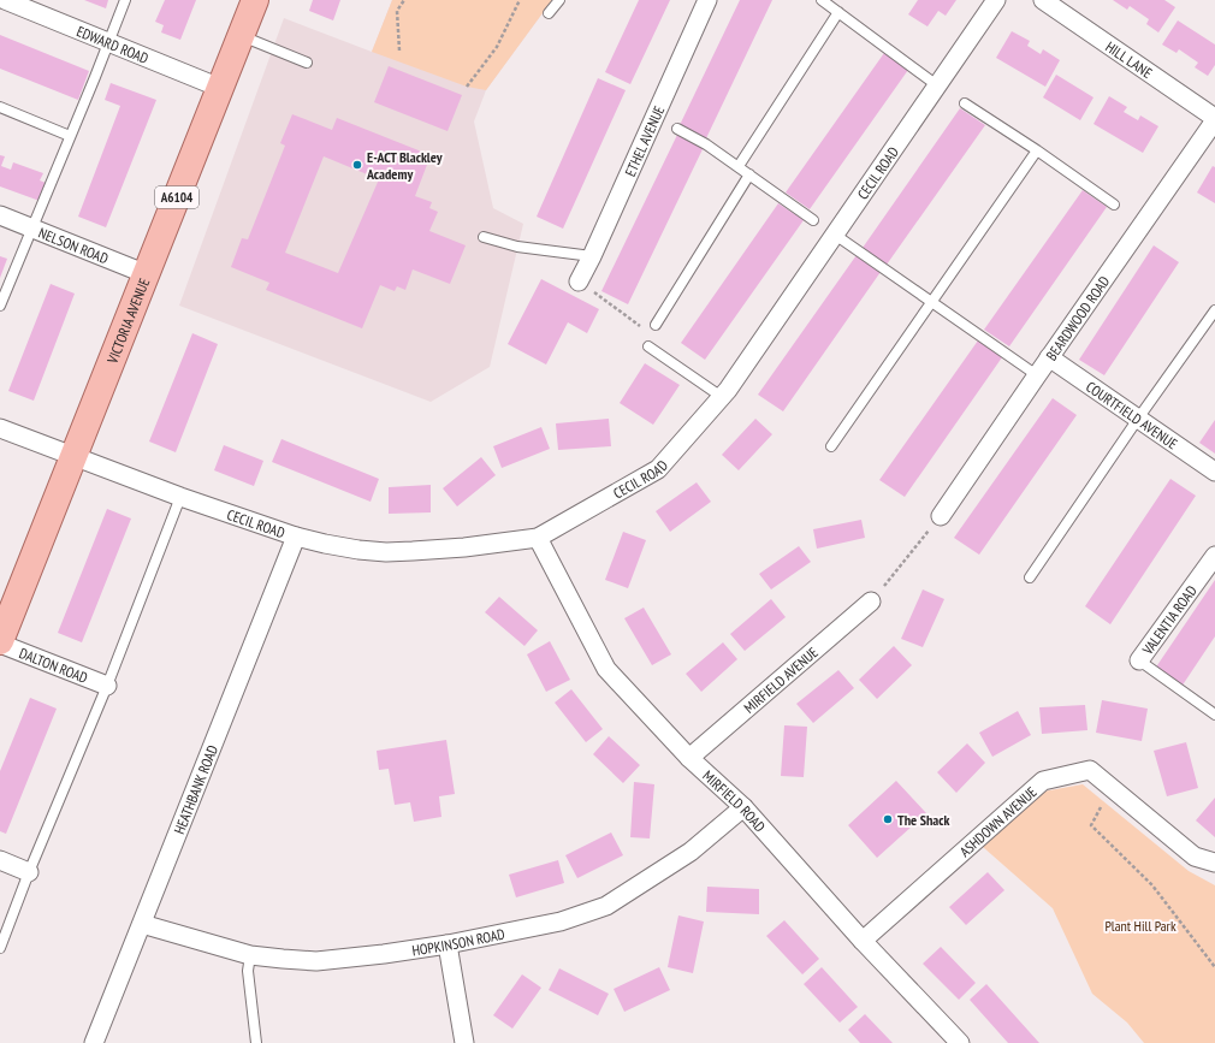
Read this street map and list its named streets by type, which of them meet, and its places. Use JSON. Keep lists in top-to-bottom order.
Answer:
{
  "streets": {
    "main road": ["A6104", "VICTORIA AVENUE"],
    "street": [
      "EDWARD ROAD",
      "HILL LANE",
      "ETHEL AVENUE",
      "CECIL ROAD",
      "NELSON ROAD",
      "BEARDWOOD ROAD",
      "COURTFIELD AVENUE",
      "VALENTIA ROAD",
      "DALTON ROAD",
      "MIRFIELD AVENUE",
      "HEATHBANK ROAD",
      "MIRFIELD ROAD",
      "ASHDOWN AVENUE",
      "HOPKINSON ROAD"
    ]
  },
  "crossings": [
    ["EDWARD ROAD", "VICTORIA AVENUE"],
    ["HILL LANE", "BEARDWOOD ROAD"],
    ["CECIL ROAD", "VICTORIA AVENUE"],
    ["CECIL ROAD", "HEATHBANK ROAD"],
    ["CECIL ROAD", "MIRFIELD ROAD"],
    ["NELSON ROAD", "VICTORIA AVENUE"],
    ["BEARDWOOD ROAD", "COURTFIELD AVENUE"],
    ["VICTORIA AVENUE", "DALTON ROAD"],
    ["MIRFIELD AVENUE", "MIRFIELD ROAD"],
    ["HEATHBANK ROAD", "HOPKINSON ROAD"],
    ["MIRFIELD ROAD", "ASHDOWN AVENUE"],
    ["MIRFIELD ROAD", "HOPKINSON ROAD"]
  ],
  "parks": ["Plant Hill Park"],
  "places": ["E-ACT Blackley Academy", "The Shack"]
}
